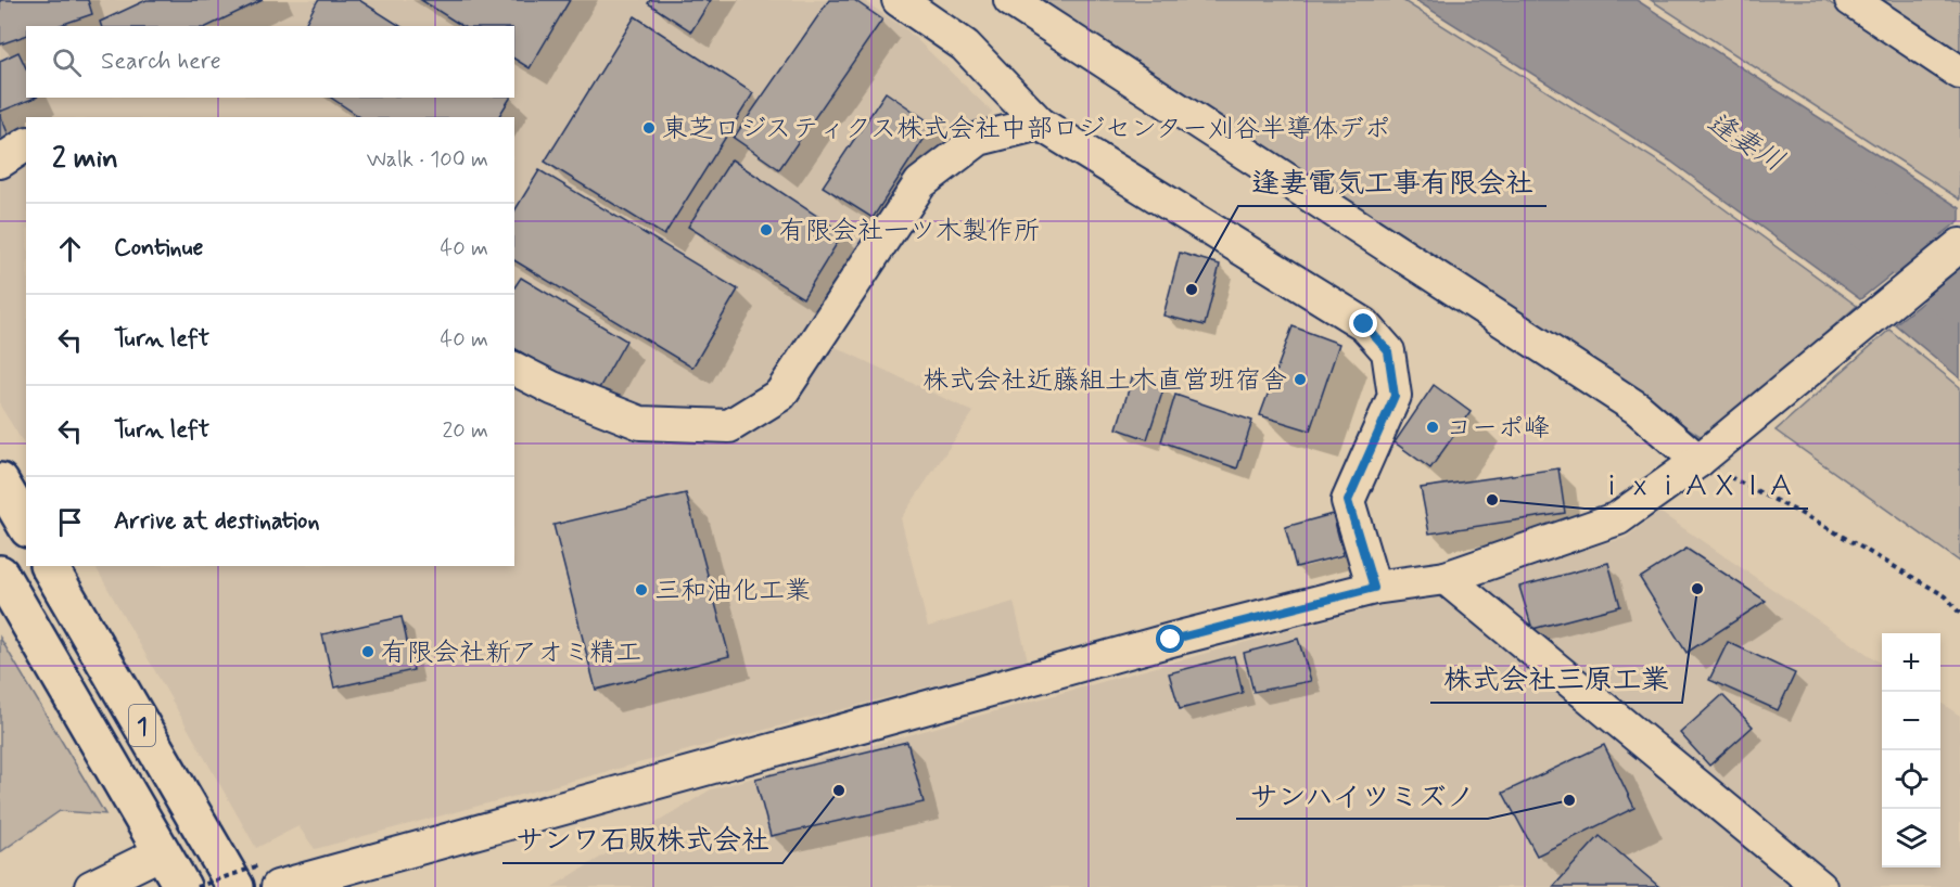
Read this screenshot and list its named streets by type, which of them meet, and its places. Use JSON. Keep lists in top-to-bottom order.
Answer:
{
  "streets": {
    "highway": ["1"]
  },
  "water": ["逢妻川"],
  "places": [
    "東芝ロジスティクス株式会社中部ロジセンター刈谷半導体デポ",
    "有限会社一ツ木製作所",
    "逢妻電気工事有限会社",
    "株式会社近藤組土木直営班宿舎",
    "コーポ峰",
    "ｉｘｉＡＸＩＡ",
    "株式会社三原工業",
    "三和油化工業",
    "有限会社新アオミ精工",
    "サンワ石販株式会社",
    "サンハイツミズノ"
  ],
  "page": {
    "search": "Search here",
    "heading": ["2 min", "Walk · 100 m"],
    "list": [
      ["Continue", "40 m"],
      ["Turn left", "40 m"],
      ["Turn left", "20 m"],
      "Arrive at destination"
    ],
    "map_buttons": ["+", "−"]
  }
}
